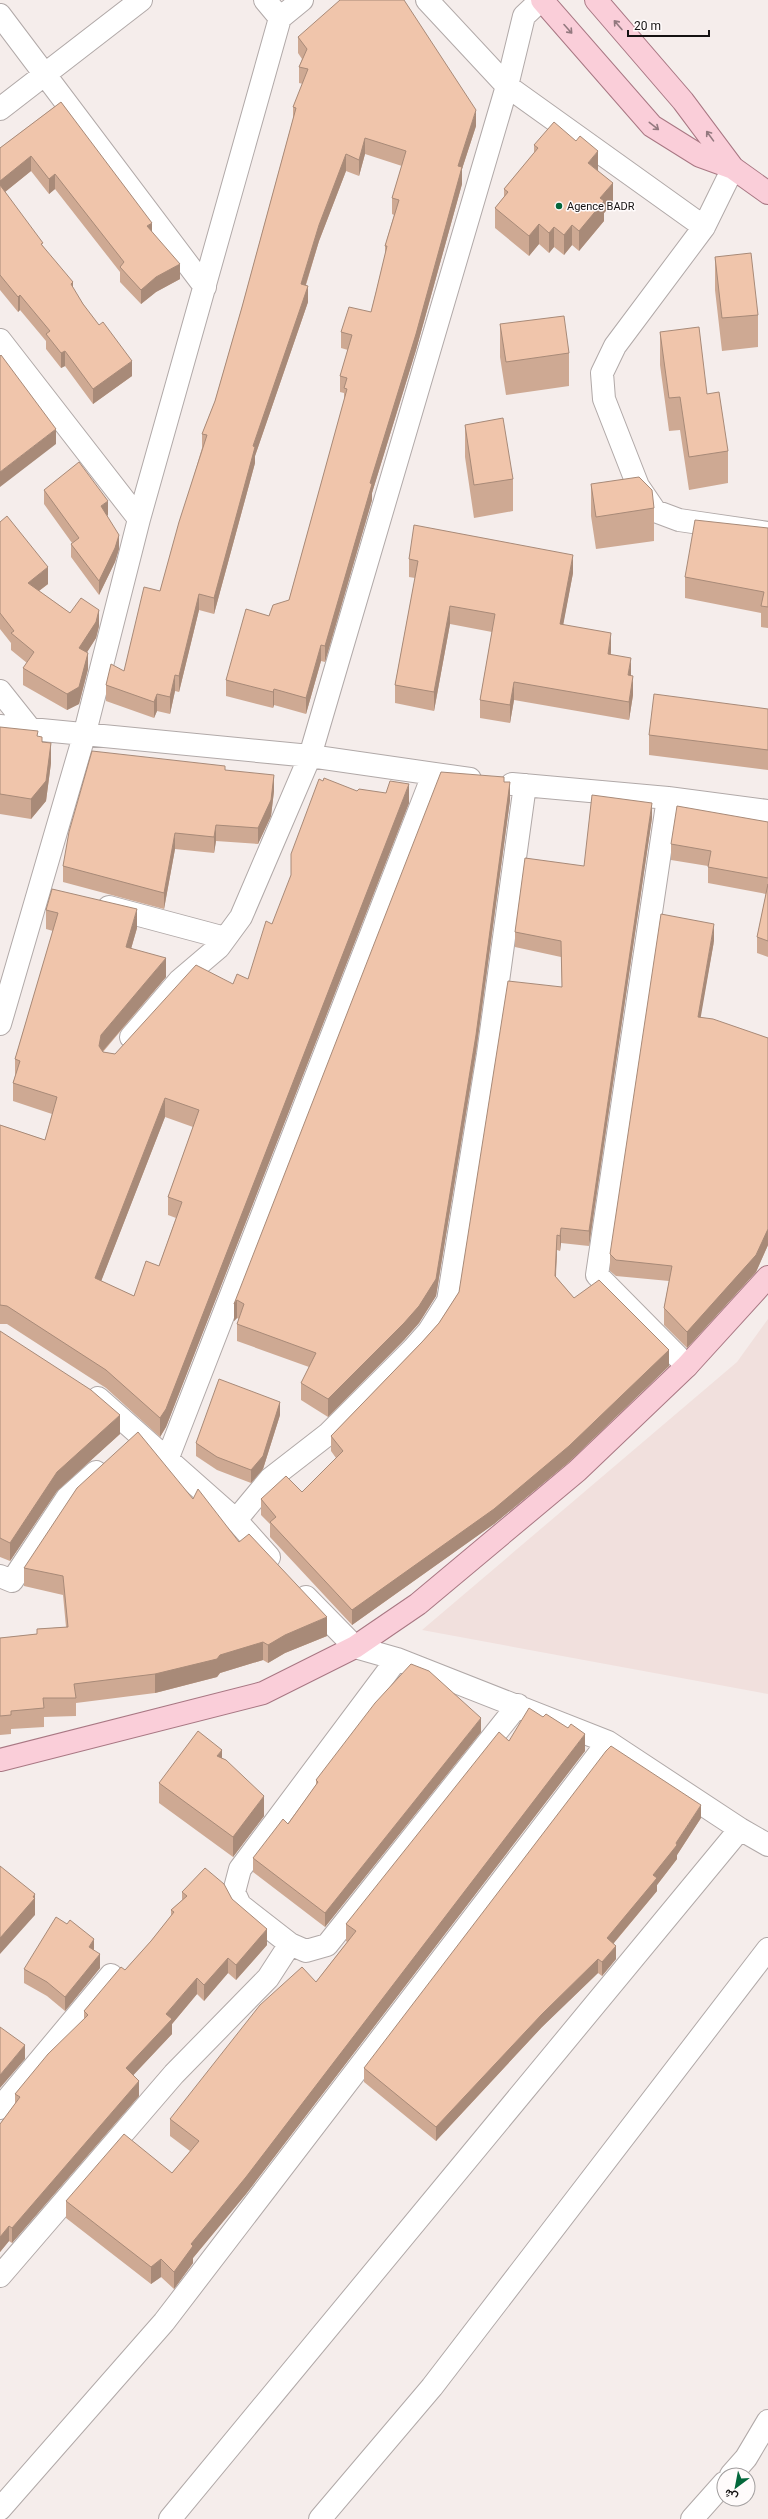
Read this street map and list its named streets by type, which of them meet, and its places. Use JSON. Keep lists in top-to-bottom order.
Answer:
{
  "places": ["Agence BADR"],
  "scale_bar": "20 m",
  "north": "bottom left"
}
